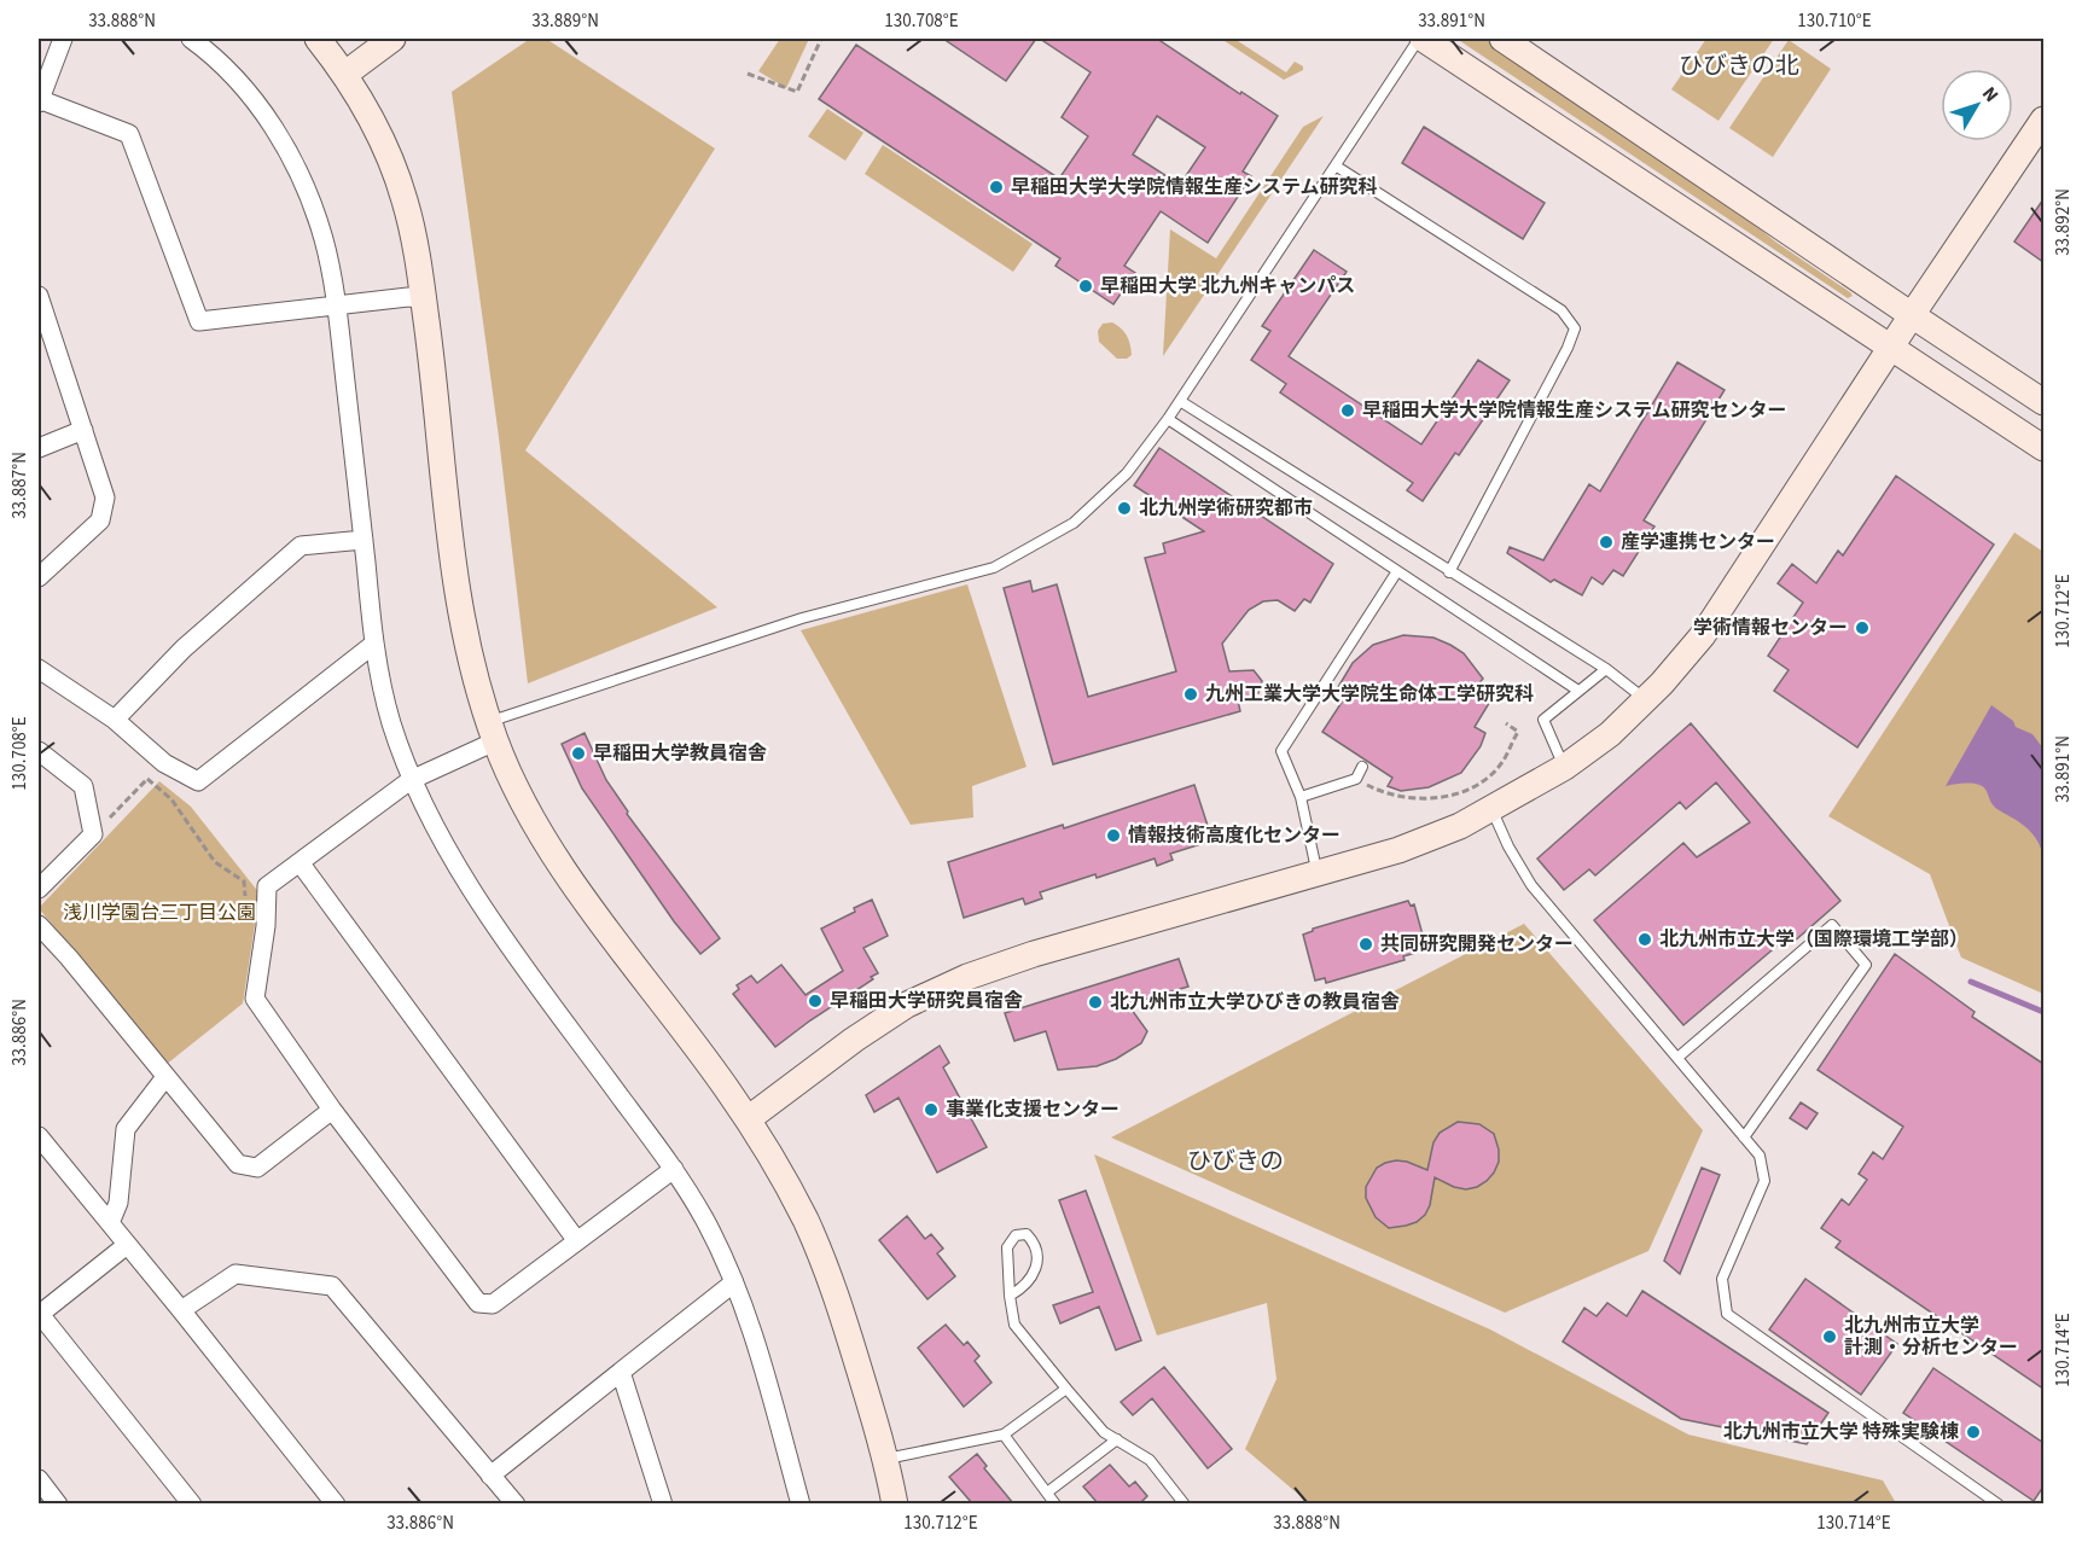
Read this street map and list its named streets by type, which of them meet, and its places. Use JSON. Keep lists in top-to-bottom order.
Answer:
{
  "districts": ["ひびきの北", "ひびきの"],
  "parks": ["浅川学園台三丁目公園"],
  "places": [
    "早稲田大学大学院情報生産システム研究科",
    "早稲田大学 北九州キャンパス",
    "早稲田大学大学院情報生産システム研究センター",
    "北九州学術研究都市",
    "産学連携センター",
    "学術情報センター",
    "九州工業大学大学院生命体工学研究科",
    "早稲田大学教員宿舎",
    "情報技術高度化センター",
    "北九州市立大学（国際環境工学部）",
    "共同研究開発センター",
    "早稲田大学研究員宿舎",
    "北九州市立大学ひびきの教員宿舎",
    "事業化支援センター",
    "北九州市立大学 計測・分析センター",
    "北九州市立大学 特殊実験棟"
  ],
  "north": "top right",
  "coordinates": [
    "33.888°N",
    "33.889°N",
    "130.708°E",
    "33.891°N",
    "130.710°E",
    "33.892°N",
    "33.887°N",
    "130.712°E",
    "33.886°N",
    "130.714°E"
  ]
}
